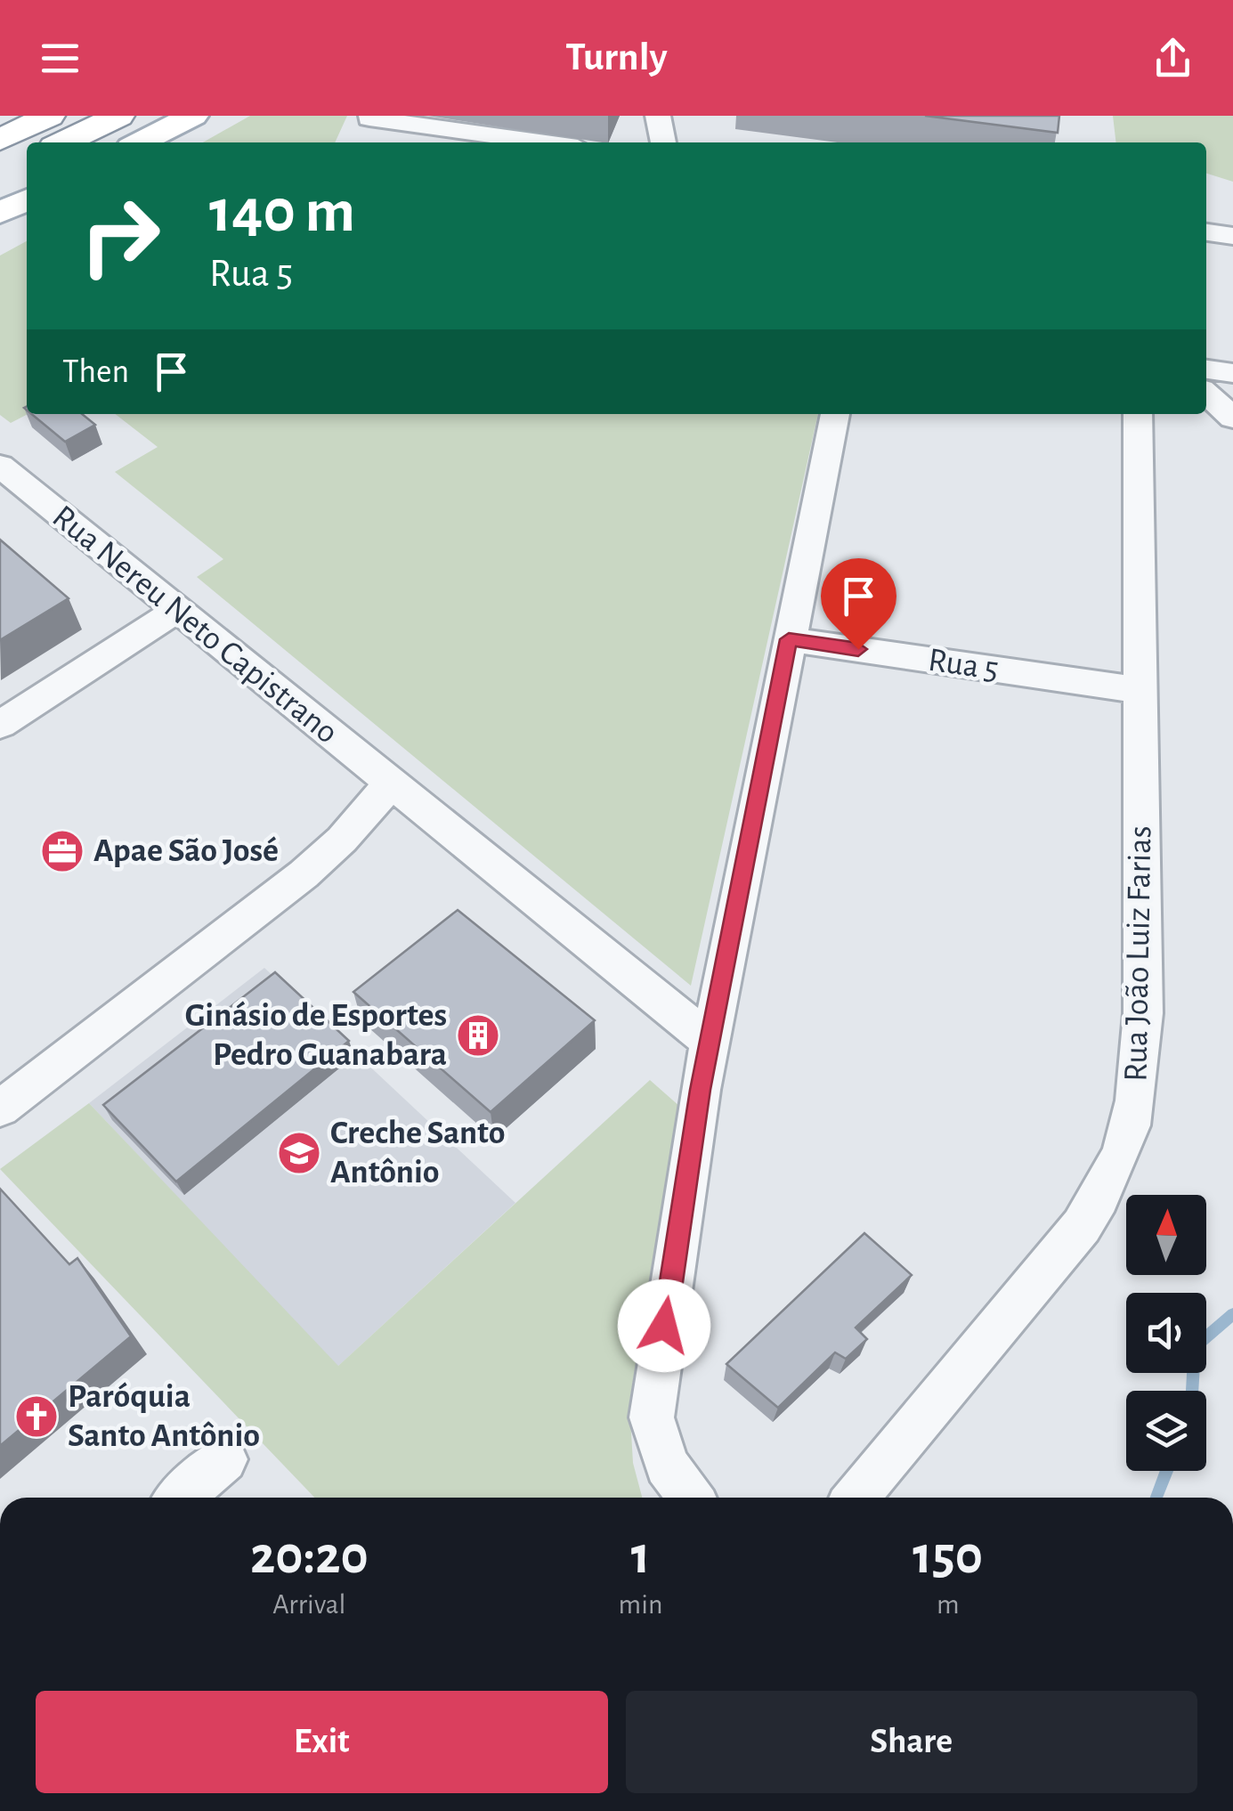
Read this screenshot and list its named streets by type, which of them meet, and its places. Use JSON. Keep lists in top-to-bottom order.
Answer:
{
  "streets": {
    "street": ["Rua Nereu Neto Capistrano", "Rua 5", "Rua João Luiz Farias"]
  },
  "crossings": [
    ["Rua 5", "Rua João Luiz Farias"]
  ],
  "places": {
    "office": ["Apae São José"],
    "building": ["Ginásio de Esportes Pedro Guanabara"],
    "school or university": ["Creche Santo Antônio"],
    "church": ["Paróquia Santo Antônio"]
  },
  "north": "top",
  "page": {
    "header": "Turnly",
    "turn": ["140 m", "Rua 5"],
    "then": "Then",
    "eta": [
      "20:20",
      "Arrival",
      "1",
      "min",
      "150",
      "m"
    ],
    "buttons": ["Exit", "Share"]
  }
}
